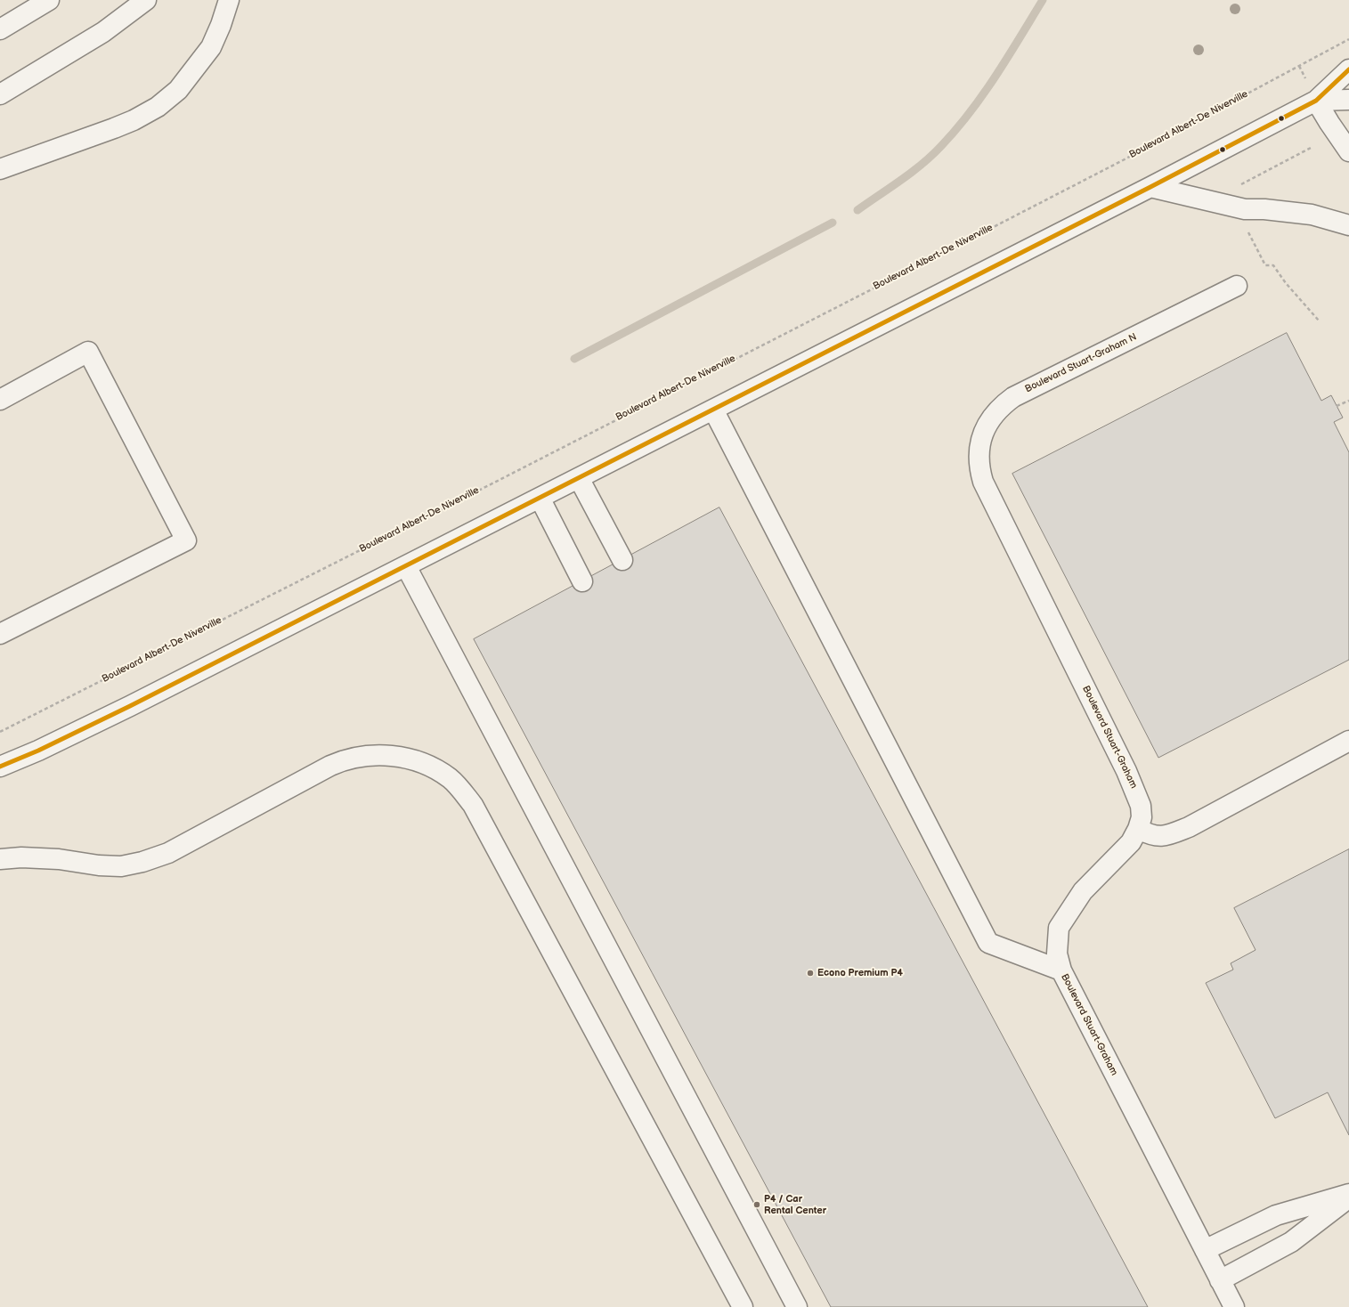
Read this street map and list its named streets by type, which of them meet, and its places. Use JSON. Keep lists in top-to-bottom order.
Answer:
{
  "streets": {
    "street": ["Boulevard Stuart-Graham N", "Boulevard Stuart-Graham"],
    "path": ["Boulevard Albert-De Niverville"]
  },
  "crossings": [
    ["Boulevard Stuart-Graham N", "Boulevard Stuart-Graham"]
  ],
  "places": ["Econo Premium P4", "P4 / Car Rental Center"]
}
